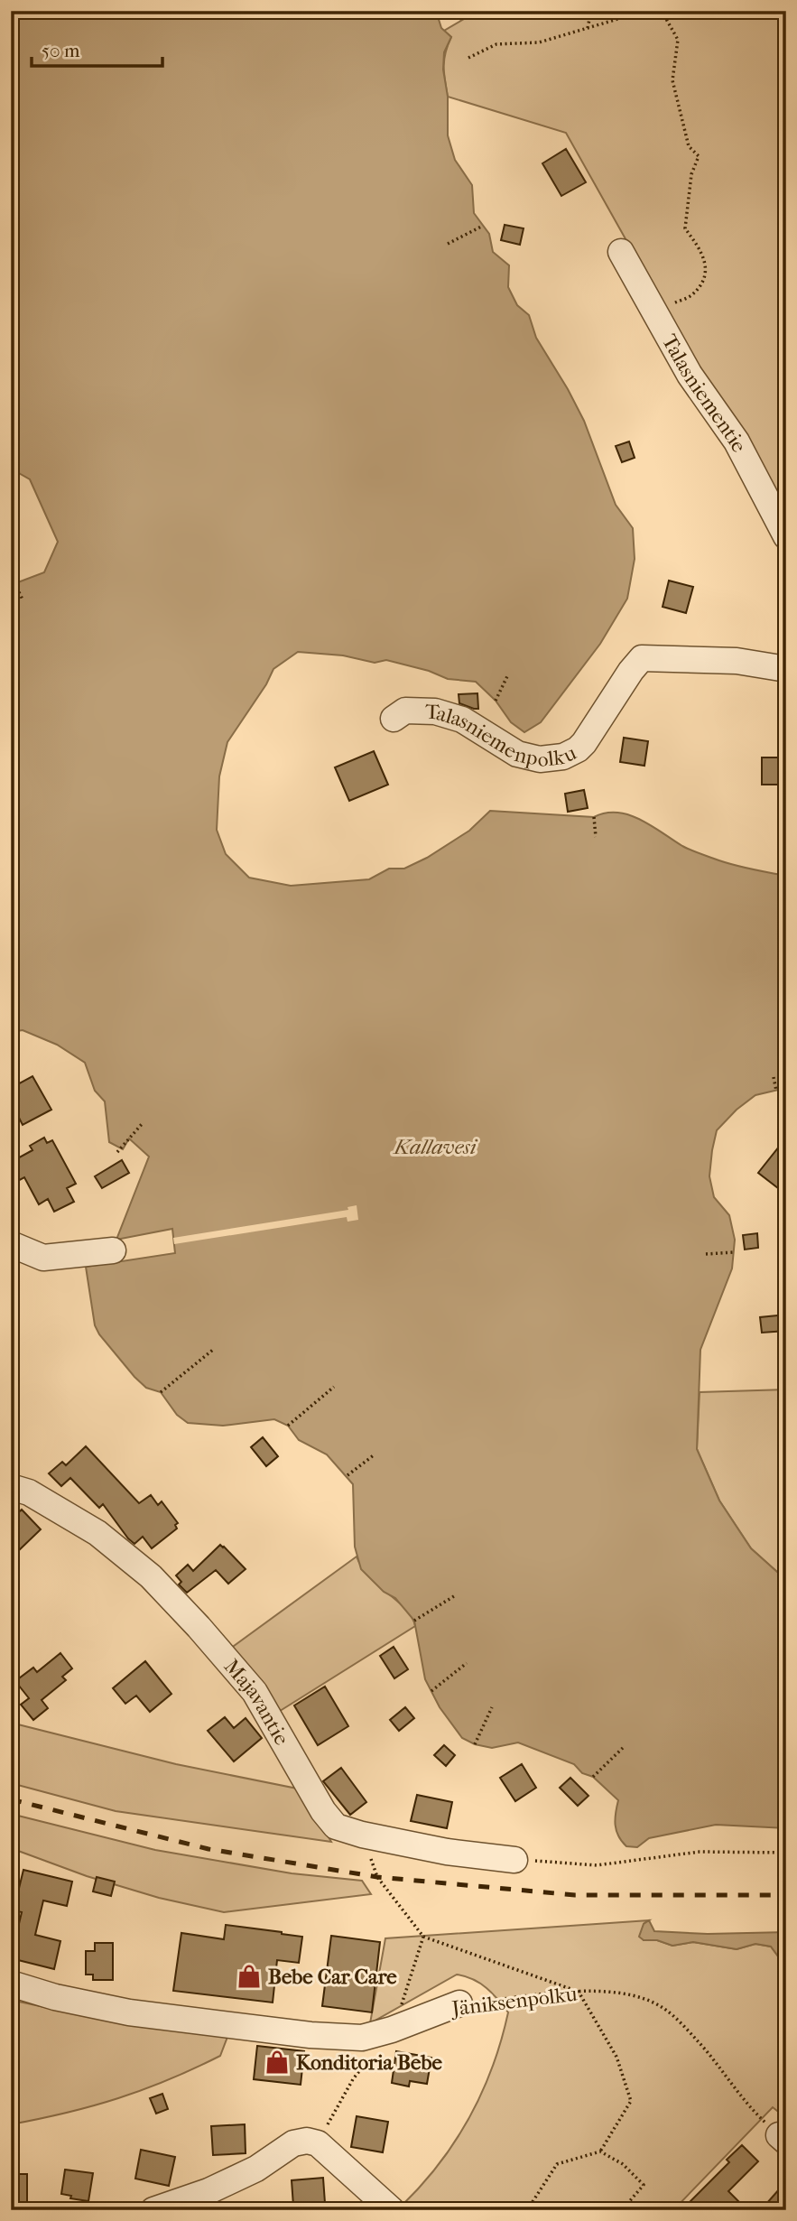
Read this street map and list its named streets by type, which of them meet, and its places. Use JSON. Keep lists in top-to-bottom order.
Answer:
{
  "streets": {
    "street": [
      "Talasniementie",
      "Talasniemenpolku",
      "Majavantie",
      "Jäniksenpolku"
    ]
  },
  "water": ["Kallavesi"],
  "places": {
    "shop": ["Bebe Car Care", "Konditoria Bebe"]
  },
  "scale_bar": "50 m"
}
